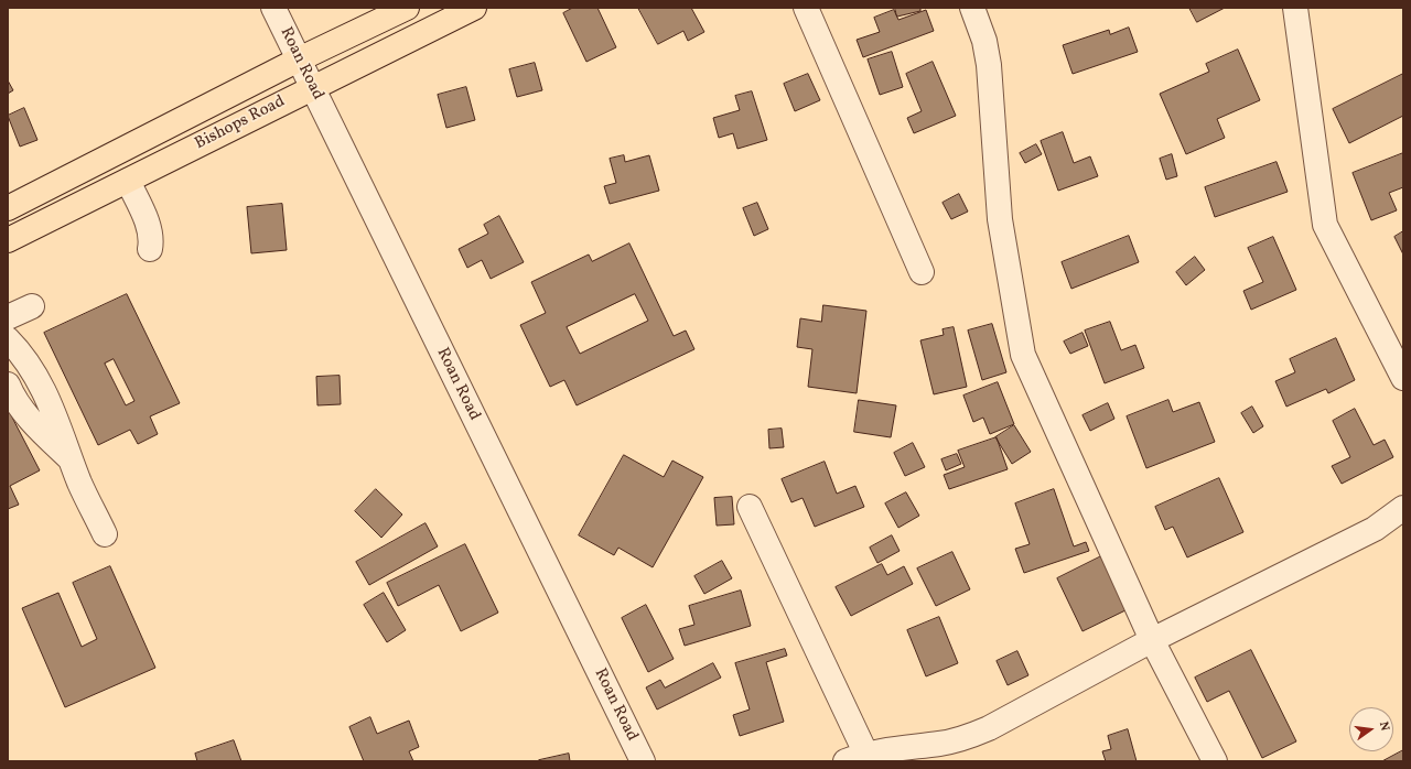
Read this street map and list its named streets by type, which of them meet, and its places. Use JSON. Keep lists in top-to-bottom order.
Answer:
{
  "streets": {
    "main road": ["Bishops Road"],
    "street": ["Roan Road"]
  },
  "crossings": [
    ["Roan Road", "Bishops Road"]
  ],
  "north": "right"
}
